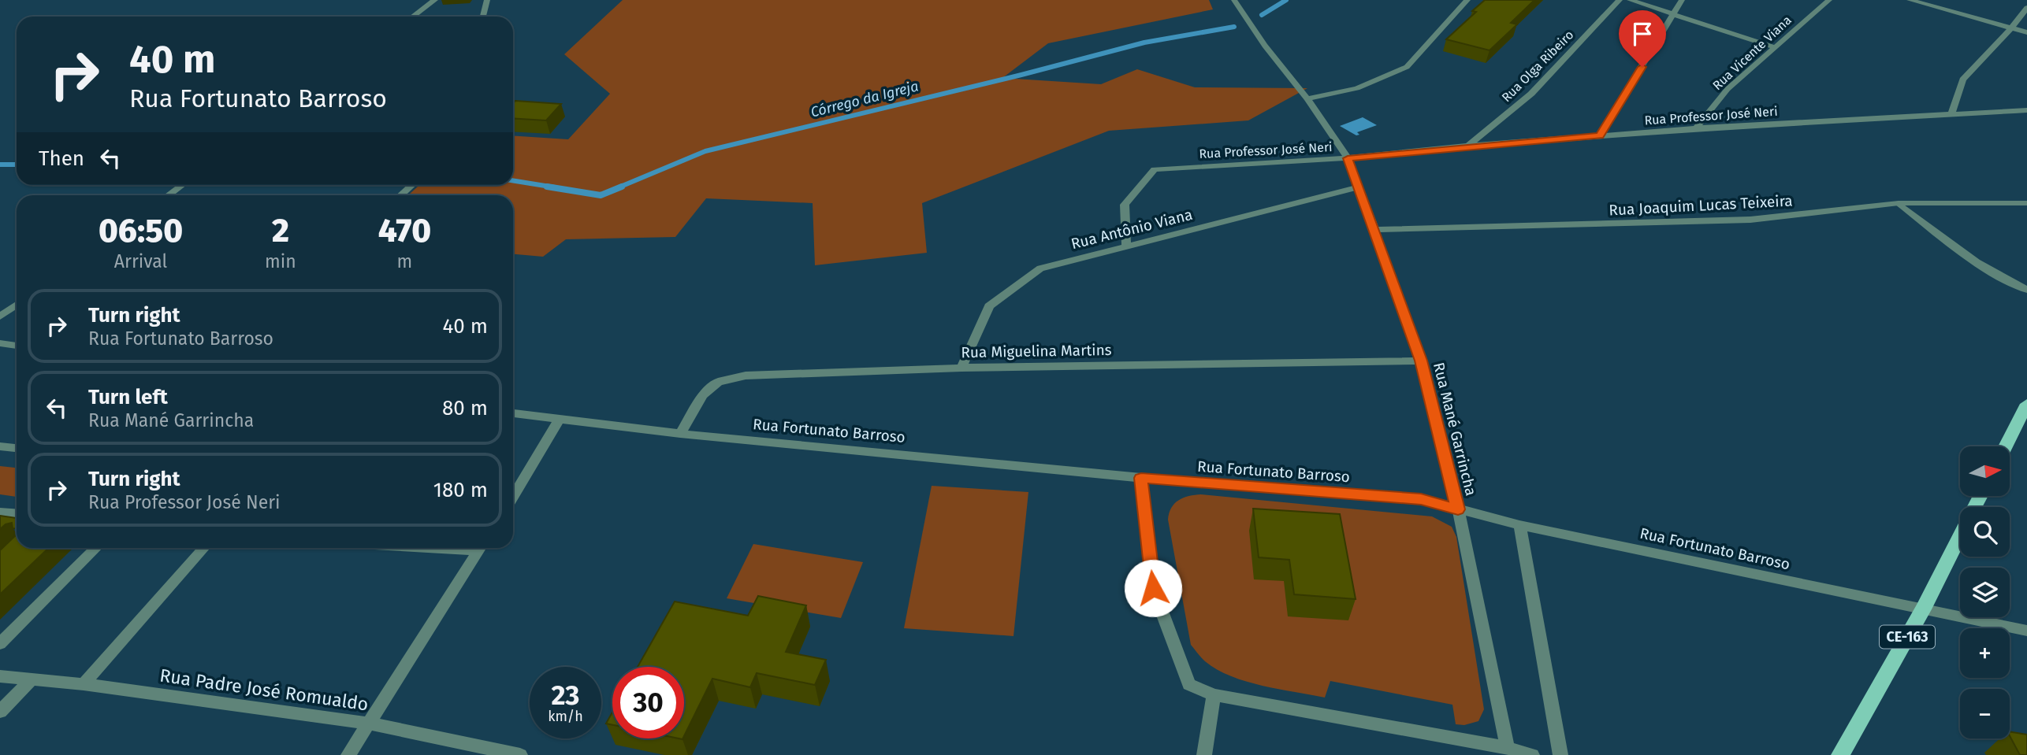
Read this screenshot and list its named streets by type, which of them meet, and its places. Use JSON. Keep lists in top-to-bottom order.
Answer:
{
  "streets": {
    "main road": ["CE-163"],
    "street": [
      "Rua Vicente Viana",
      "Rua Olga Ribeiro",
      "Rua Professor José Neri",
      "Rua Joaquim Lucas Teixeira",
      "Rua Antônio Viana",
      "Rua Miguelina Martins",
      "Rua Mané Garrincha",
      "Rua Fortunato Barroso",
      "Rua Padre José Romualdo"
    ]
  },
  "crossings": [
    ["Rua Vicente Viana", "Rua Professor José Neri"],
    ["Rua Olga Ribeiro", "Rua Professor José Neri"],
    ["Rua Professor José Neri", "Rua Antônio Viana"],
    ["Rua Professor José Neri", "Rua Mané Garrincha"],
    ["Rua Joaquim Lucas Teixeira", "Rua Mané Garrincha"],
    ["Rua Antônio Viana", "Rua Miguelina Martins"],
    ["Rua Antônio Viana", "Rua Mané Garrincha"],
    ["Rua Miguelina Martins", "Rua Mané Garrincha"],
    ["Rua Miguelina Martins", "Rua Fortunato Barroso"],
    ["Rua Mané Garrincha", "Rua Fortunato Barroso"],
    ["Rua Fortunato Barroso", "CE-163"]
  ],
  "water": ["Córrego da Igreja"],
  "north": "right",
  "page": {
    "turn": ["40 m", "Rua Fortunato Barroso"],
    "then": "Then",
    "eta": [
      "06:50",
      "Arrival",
      "2",
      "min",
      "470",
      "m"
    ],
    "list": [
      {
        "name": "Turn right",
        "note": "Rua Fortunato Barroso",
        "value": "40 m"
      },
      {
        "name": "Turn left",
        "note": "Rua Mané Garrincha",
        "value": "80 m"
      },
      {
        "name": "Turn right",
        "note": "Rua Professor José Neri",
        "value": "180 m"
      }
    ],
    "map_buttons": ["+", "−"],
    "speed": "23 km/h",
    "limit": "30"
  }
}
